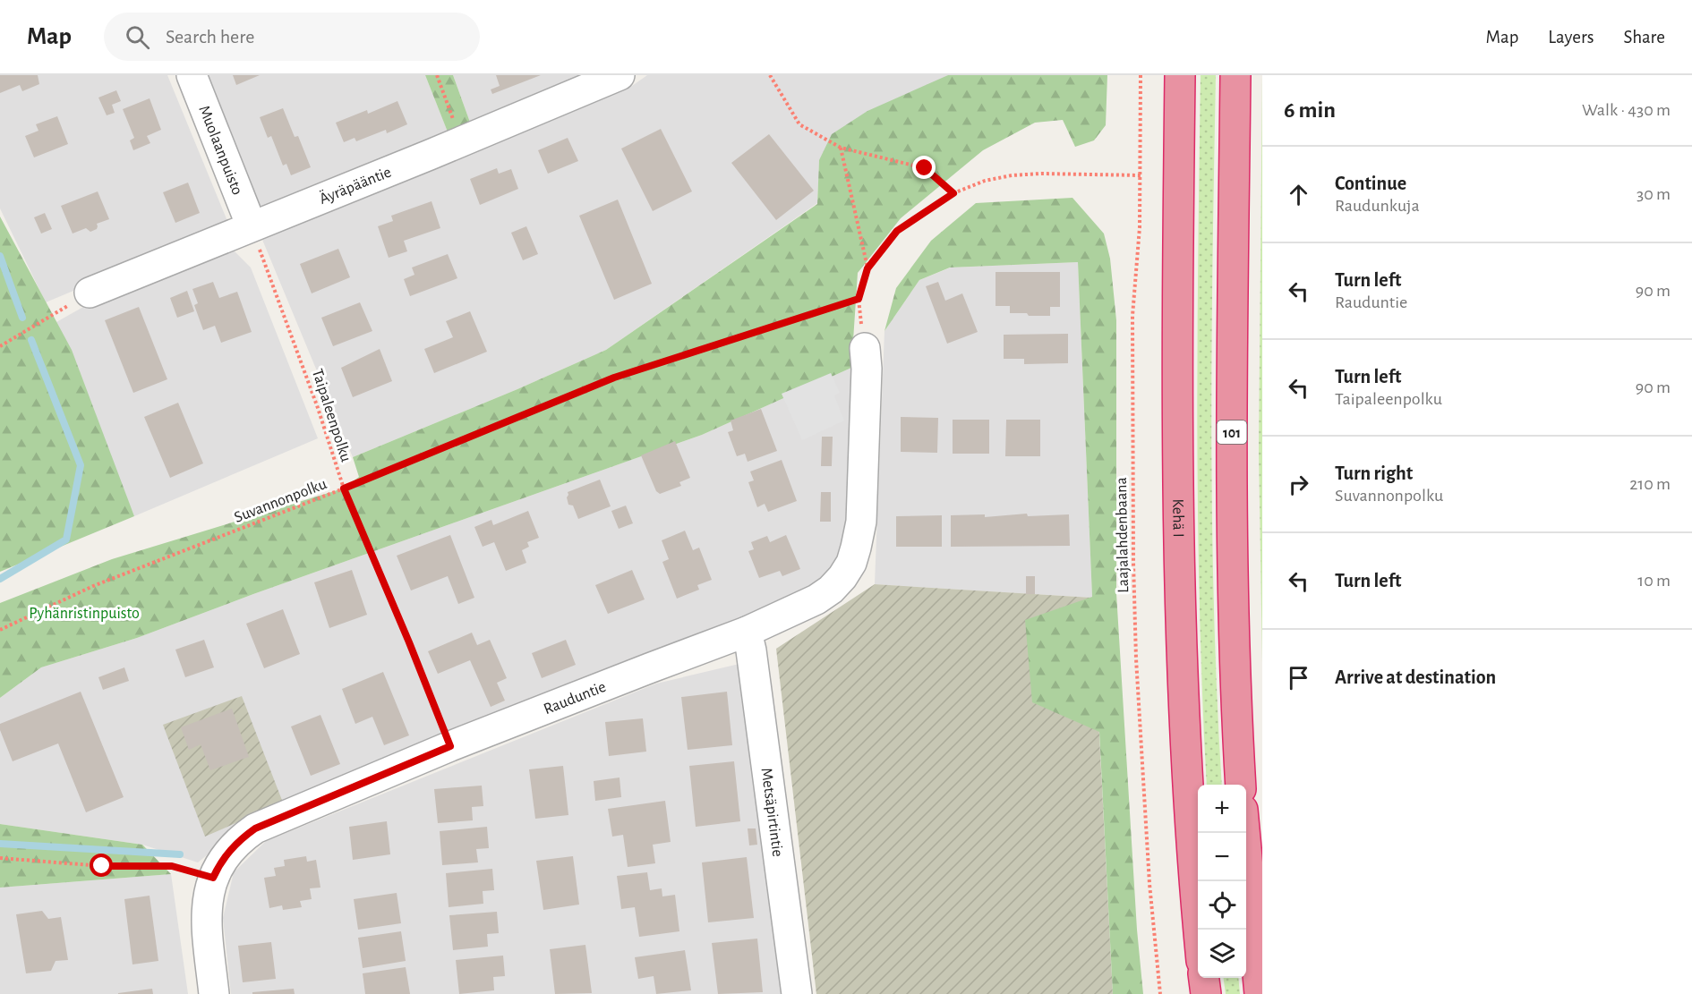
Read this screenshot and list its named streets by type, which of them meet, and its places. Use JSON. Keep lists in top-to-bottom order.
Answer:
{
  "streets": {
    "highway": ["101", "Kehä I"],
    "street": [
      "Muolaanpuisto",
      "Äyräpääntie",
      "Rauduntie",
      "Metsäpirtintie"
    ],
    "path": ["Taipaleenpolku", "Suvannonpolku", "Laajalahdenbaana"]
  },
  "crossings": [
    ["Muolaanpuisto", "Äyräpääntie"],
    ["Muolaanpuisto", "Taipaleenpolku"],
    ["Äyräpääntie", "Taipaleenpolku"],
    ["Taipaleenpolku", "Suvannonpolku"],
    ["Taipaleenpolku", "Rauduntie"],
    ["Suvannonpolku", "Laajalahdenbaana"],
    ["Rauduntie", "Metsäpirtintie"]
  ],
  "parks": ["Pyhänristinpuisto"],
  "page": {
    "header": "Map",
    "search": "Search here",
    "nav": ["Map", "Layers", "Share"],
    "heading": ["6 min", "Walk · 430 m"],
    "list": [
      ["Continue", "Raudunkuja", "30 m"],
      ["Turn left", "Rauduntie", "90 m"],
      ["Turn left", "Taipaleenpolku", "90 m"],
      ["Turn right", "Suvannonpolku", "210 m"],
      ["Turn left", "10 m"],
      "Arrive at destination"
    ],
    "map_buttons": ["+", "−"]
  }
}
